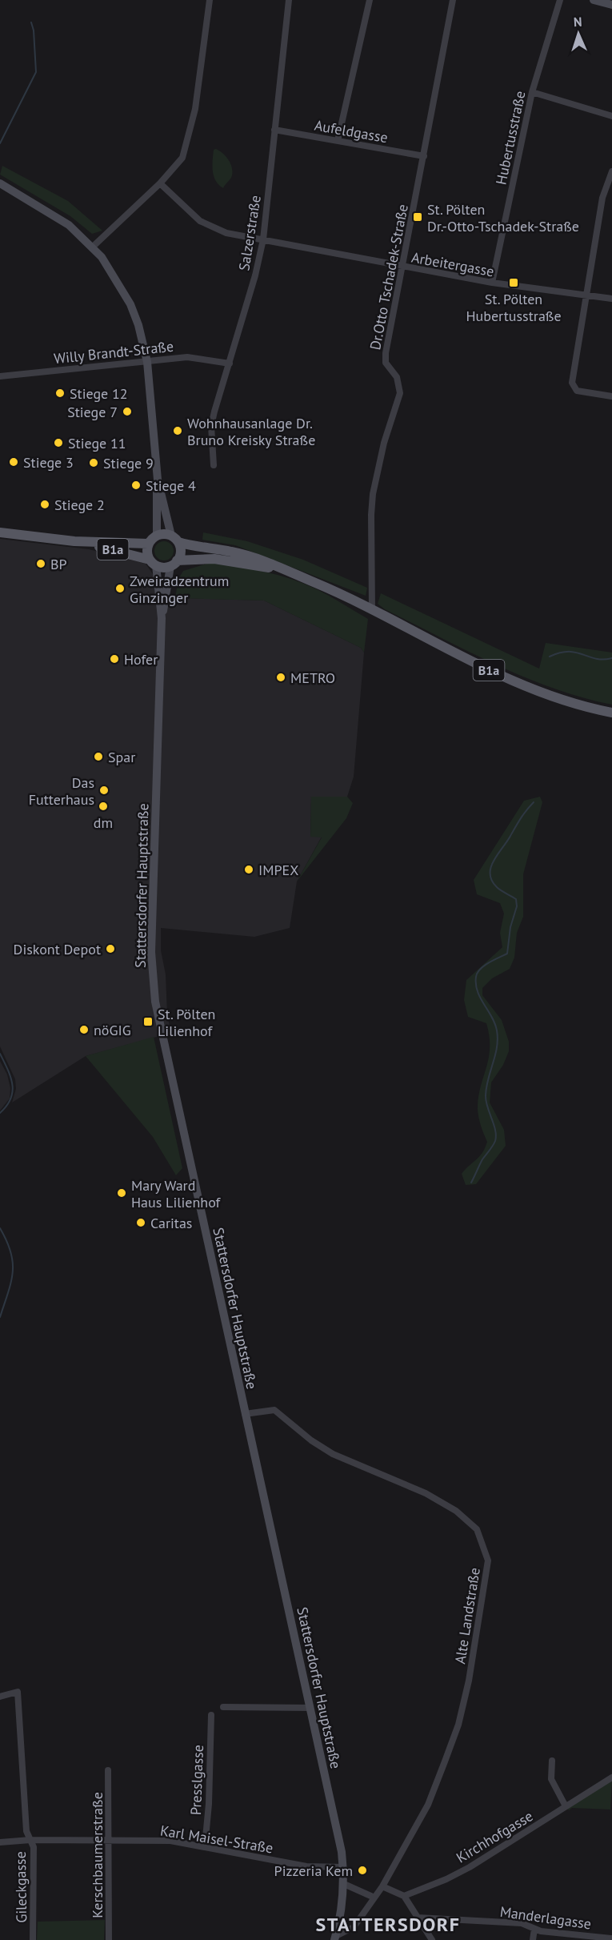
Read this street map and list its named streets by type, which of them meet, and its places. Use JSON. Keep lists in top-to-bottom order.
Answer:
{
  "streets": {
    "main road": ["B1a", "Stattersdorfer Hauptstraße"],
    "street": [
      "Aufeldgasse",
      "Hubertusstraße",
      "Salzerstraße",
      "Arbeitergasse",
      "Dr.Otto Tschadek-Straße",
      "Willy Brandt-Straße",
      "Alte Landstraße",
      "Presslgasse",
      "Kirchhofgasse",
      "Karl Maisel-Straße",
      "Kerschbaumerstraße",
      "Gileckgasse",
      "Manderlagasse"
    ]
  },
  "crossings": [
    ["Aufeldgasse", "Salzerstraße"],
    ["Aufeldgasse", "Dr.Otto Tschadek-Straße"],
    ["Hubertusstraße", "Arbeitergasse"],
    ["Salzerstraße", "Arbeitergasse"],
    ["Salzerstraße", "Willy Brandt-Straße"],
    ["Arbeitergasse", "Dr.Otto Tschadek-Straße"],
    ["Dr.Otto Tschadek-Straße", "B1a"],
    ["B1a", "Stattersdorfer Hauptstraße"],
    ["Stattersdorfer Hauptstraße", "Alte Landstraße"],
    ["Stattersdorfer Hauptstraße", "Karl Maisel-Straße"],
    ["Presslgasse", "Karl Maisel-Straße"],
    ["Karl Maisel-Straße", "Kerschbaumerstraße"],
    ["Karl Maisel-Straße", "Gileckgasse"]
  ],
  "districts": ["STATTERSDORF"],
  "places": {
    "transit": ["St. Pölten Dr.-Otto-Tschadek-Straße", "St. Pölten Hubertusstraße", "St. Pölten Lilienhof"],
    "other": [
      "Stiege 12",
      "Stiege 7",
      "Wohnhausanlage Dr. Bruno Kreisky Straße",
      "Stiege 11",
      "Stiege 3",
      "Stiege 9",
      "Stiege 4",
      "Stiege 2",
      "BP",
      "Zweiradzentrum Ginzinger",
      "Hofer",
      "METRO",
      "Spar",
      "Das Futterhaus",
      "dm",
      "IMPEX",
      "Diskont Depot",
      "nöGIG",
      "Mary Ward Haus Lilienhof",
      "Caritas",
      "Pizzeria Kem"
    ]
  },
  "north": "top"
}
